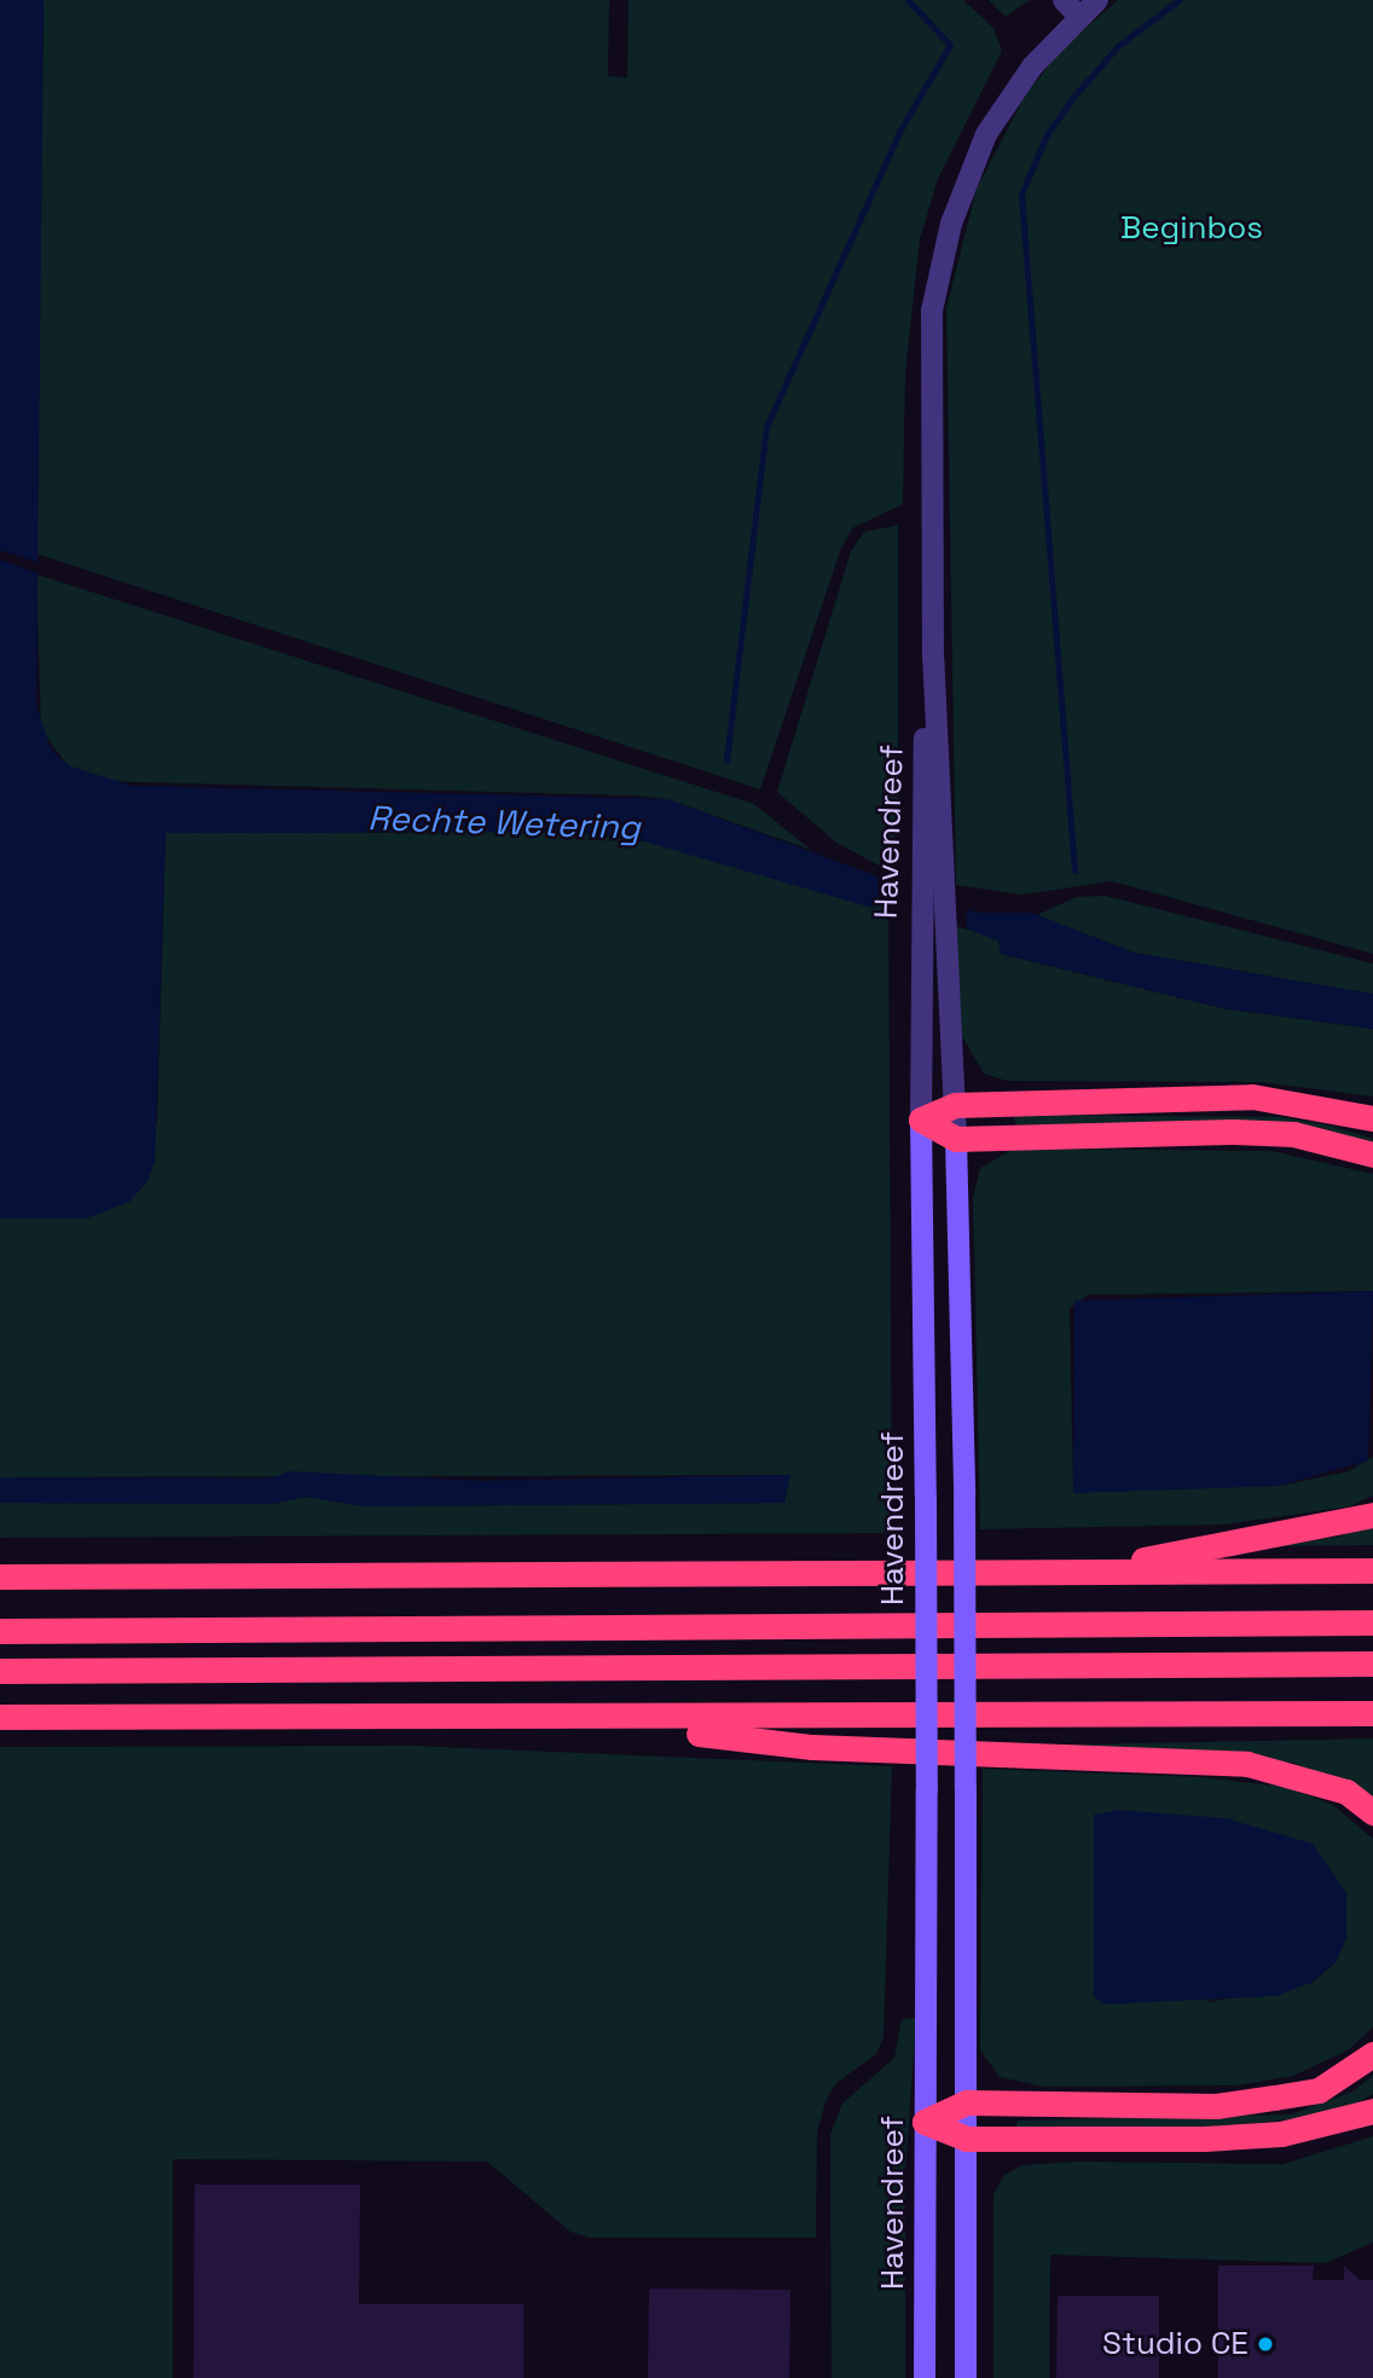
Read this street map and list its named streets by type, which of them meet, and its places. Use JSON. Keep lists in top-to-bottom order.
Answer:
{
  "streets": {
    "main road": ["Havendreef"]
  },
  "water": ["Rechte Wetering"],
  "parks": ["Beginbos"],
  "places": ["Studio CE"]
}
